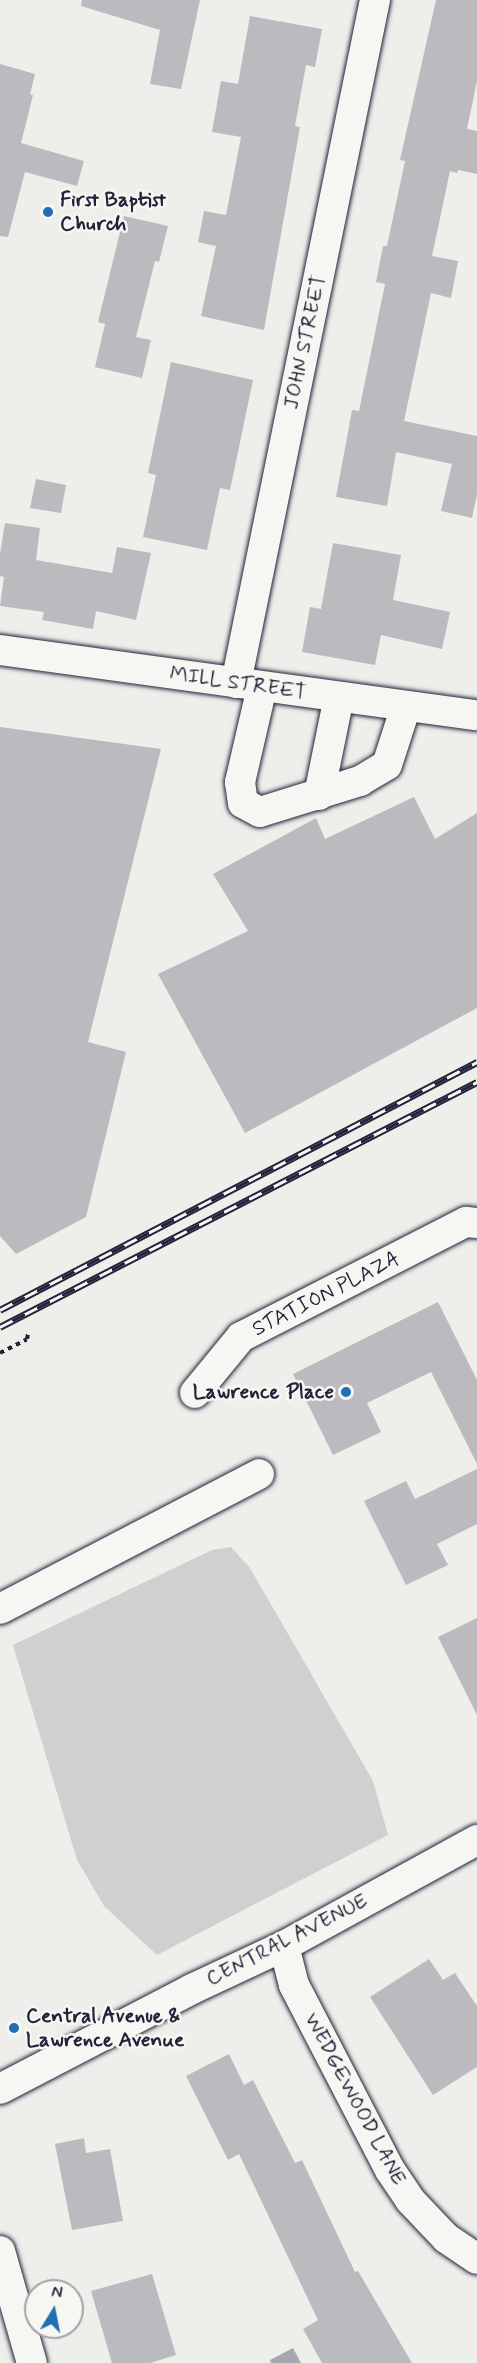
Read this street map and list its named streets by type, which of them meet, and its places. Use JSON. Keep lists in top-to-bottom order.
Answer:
{
  "streets": {
    "street": [
      "JOHN STREET",
      "MILL STREET",
      "STATION PLAZA",
      "CENTRAL AVENUE",
      "WEDGEWOOD LANE"
    ]
  },
  "crossings": [
    ["JOHN STREET", "MILL STREET"],
    ["CENTRAL AVENUE", "WEDGEWOOD LANE"]
  ],
  "places": ["First Baptist Church", "Lawrence Place", "Central Avenue & Lawrence Avenue"],
  "north": "top"
}
